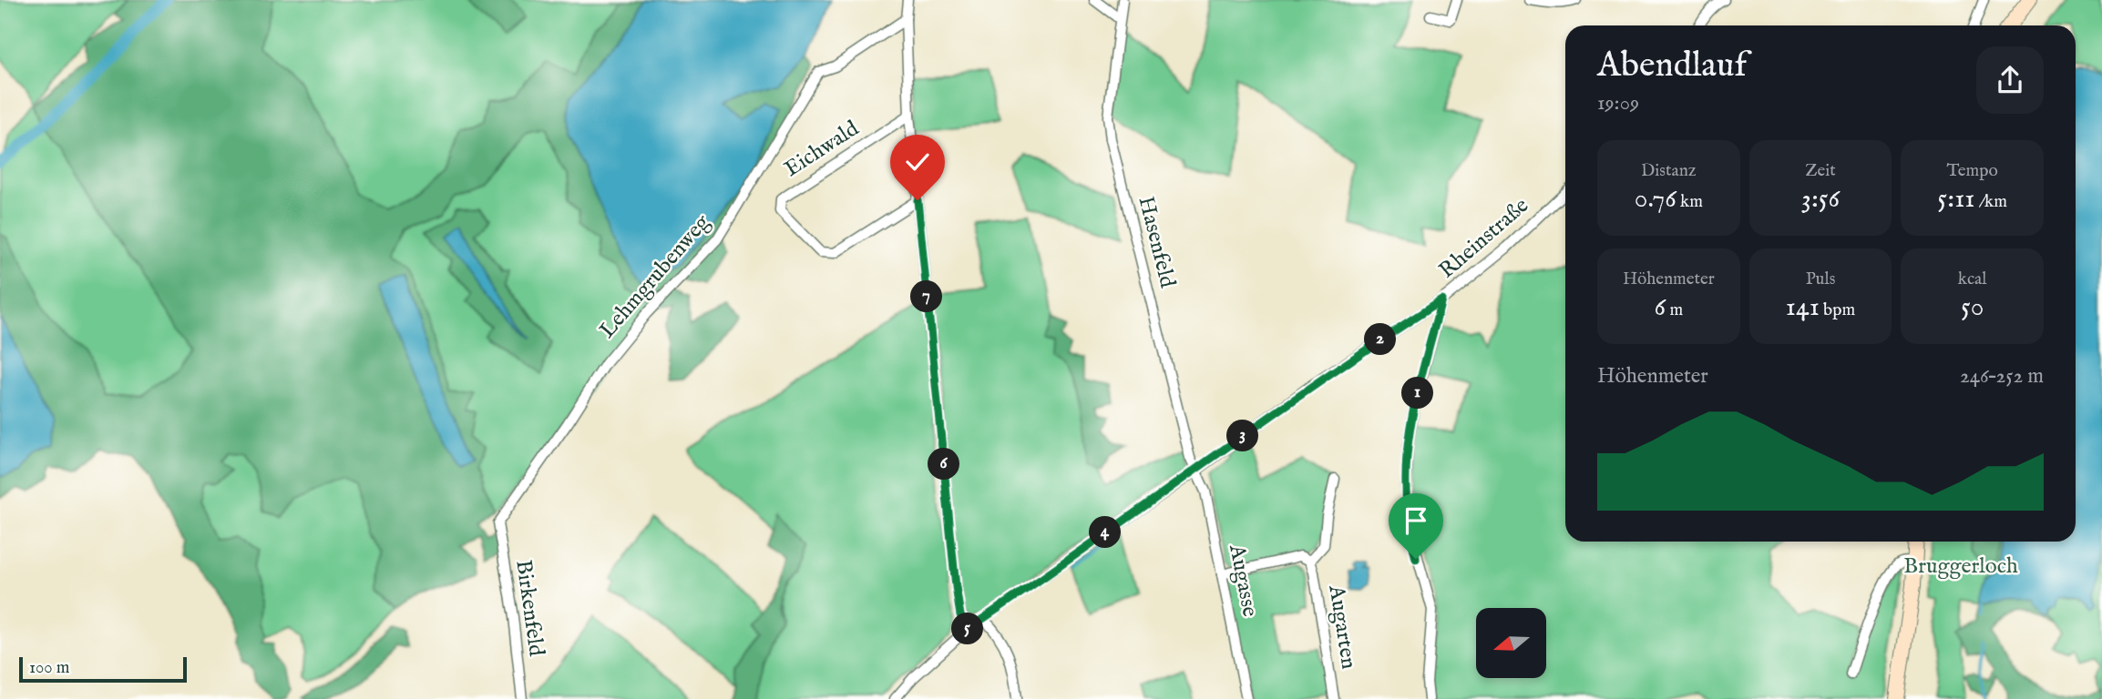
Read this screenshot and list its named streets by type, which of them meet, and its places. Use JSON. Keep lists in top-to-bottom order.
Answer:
{
  "streets": {
    "street": [
      "Eichwald",
      "Rheinstraße",
      "Hasenfeld",
      "Lehmgrubenweg",
      "Augasse",
      "Birkenfeld",
      "Augarten"
    ]
  },
  "crossings": [
    ["Rheinstraße", "Hasenfeld"],
    ["Rheinstraße", "Augasse"],
    ["Hasenfeld", "Augasse"],
    ["Lehmgrubenweg", "Birkenfeld"],
    ["Augasse", "Augarten"]
  ],
  "parks": ["Bruggerloch"],
  "scale_bar": "100 m",
  "north": "left",
  "page": {
    "heading": ["Abendlauf", "19:09"],
    "stats": [
      ["Distanz", "0.76 km"],
      ["Zeit", "3:56"],
      ["Tempo", "5:11 /km"],
      ["Höhenmeter", "6 m"],
      ["Puls", "141 bpm"],
      ["kcal", "50"]
    ],
    "pins": [
      "7",
      "2",
      "1",
      "3",
      "6",
      "4",
      "5"
    ],
    "chart": ["Höhenmeter", "246–252 m"],
    "scale": "100 m"
  }
}
